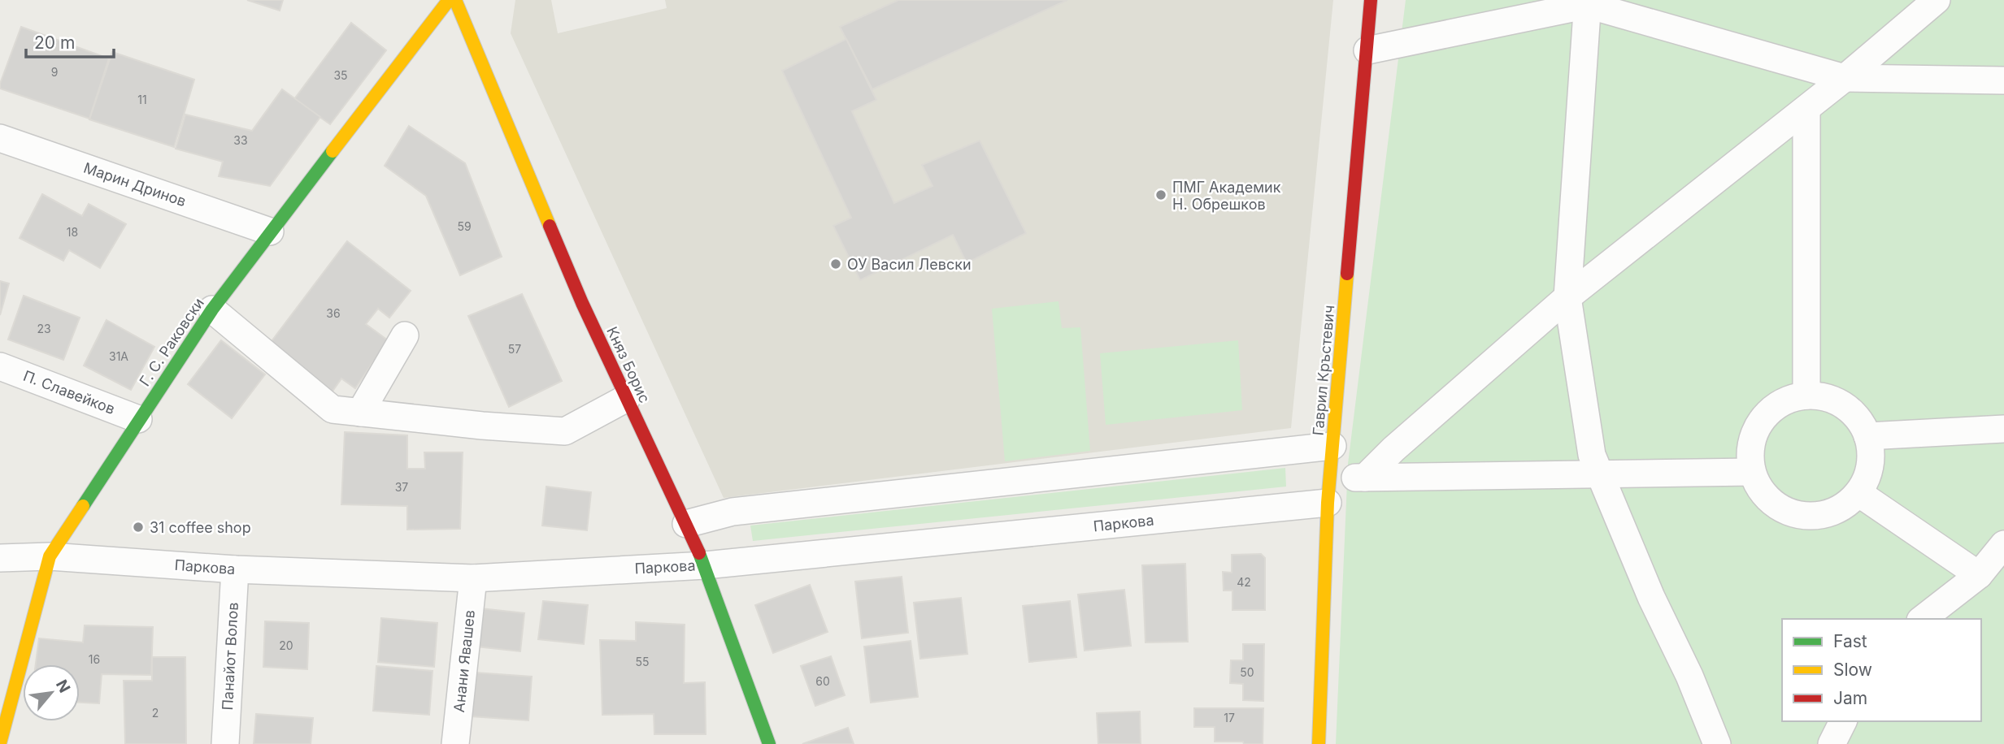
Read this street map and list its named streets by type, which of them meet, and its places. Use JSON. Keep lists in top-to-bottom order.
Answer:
{
  "streets": {
    "street": [
      "Марин Дринов",
      "Г. С. Раковски",
      "Княз Борис",
      "Гаврил Кръстевич",
      "П. Славейков",
      "Паркова",
      "Панайот Волов",
      "Анани Явашев"
    ]
  },
  "crossings": [
    ["Марин Дринов", "Г. С. Раковски"],
    ["Г. С. Раковски", "П. Славейков"],
    ["Г. С. Раковски", "Паркова"],
    ["Княз Борис", "Паркова"],
    ["Гаврил Кръстевич", "Паркова"],
    ["Паркова", "Панайот Волов"],
    ["Паркова", "Анани Явашев"]
  ],
  "places": ["ПМГ Академик Н. Обрешков", "ОУ Васил Левски", "31 coffee shop"],
  "house_numbers": [
    "9",
    "35",
    "11",
    "33",
    "59",
    "18",
    "36",
    "23",
    "57",
    "31А",
    "37",
    "42",
    "20",
    "16",
    "55",
    "50",
    "60",
    "2",
    "17"
  ],
  "legend": ["Fast", "Slow", "Jam"],
  "scale_bar": "20 m",
  "north": "top right"
}
